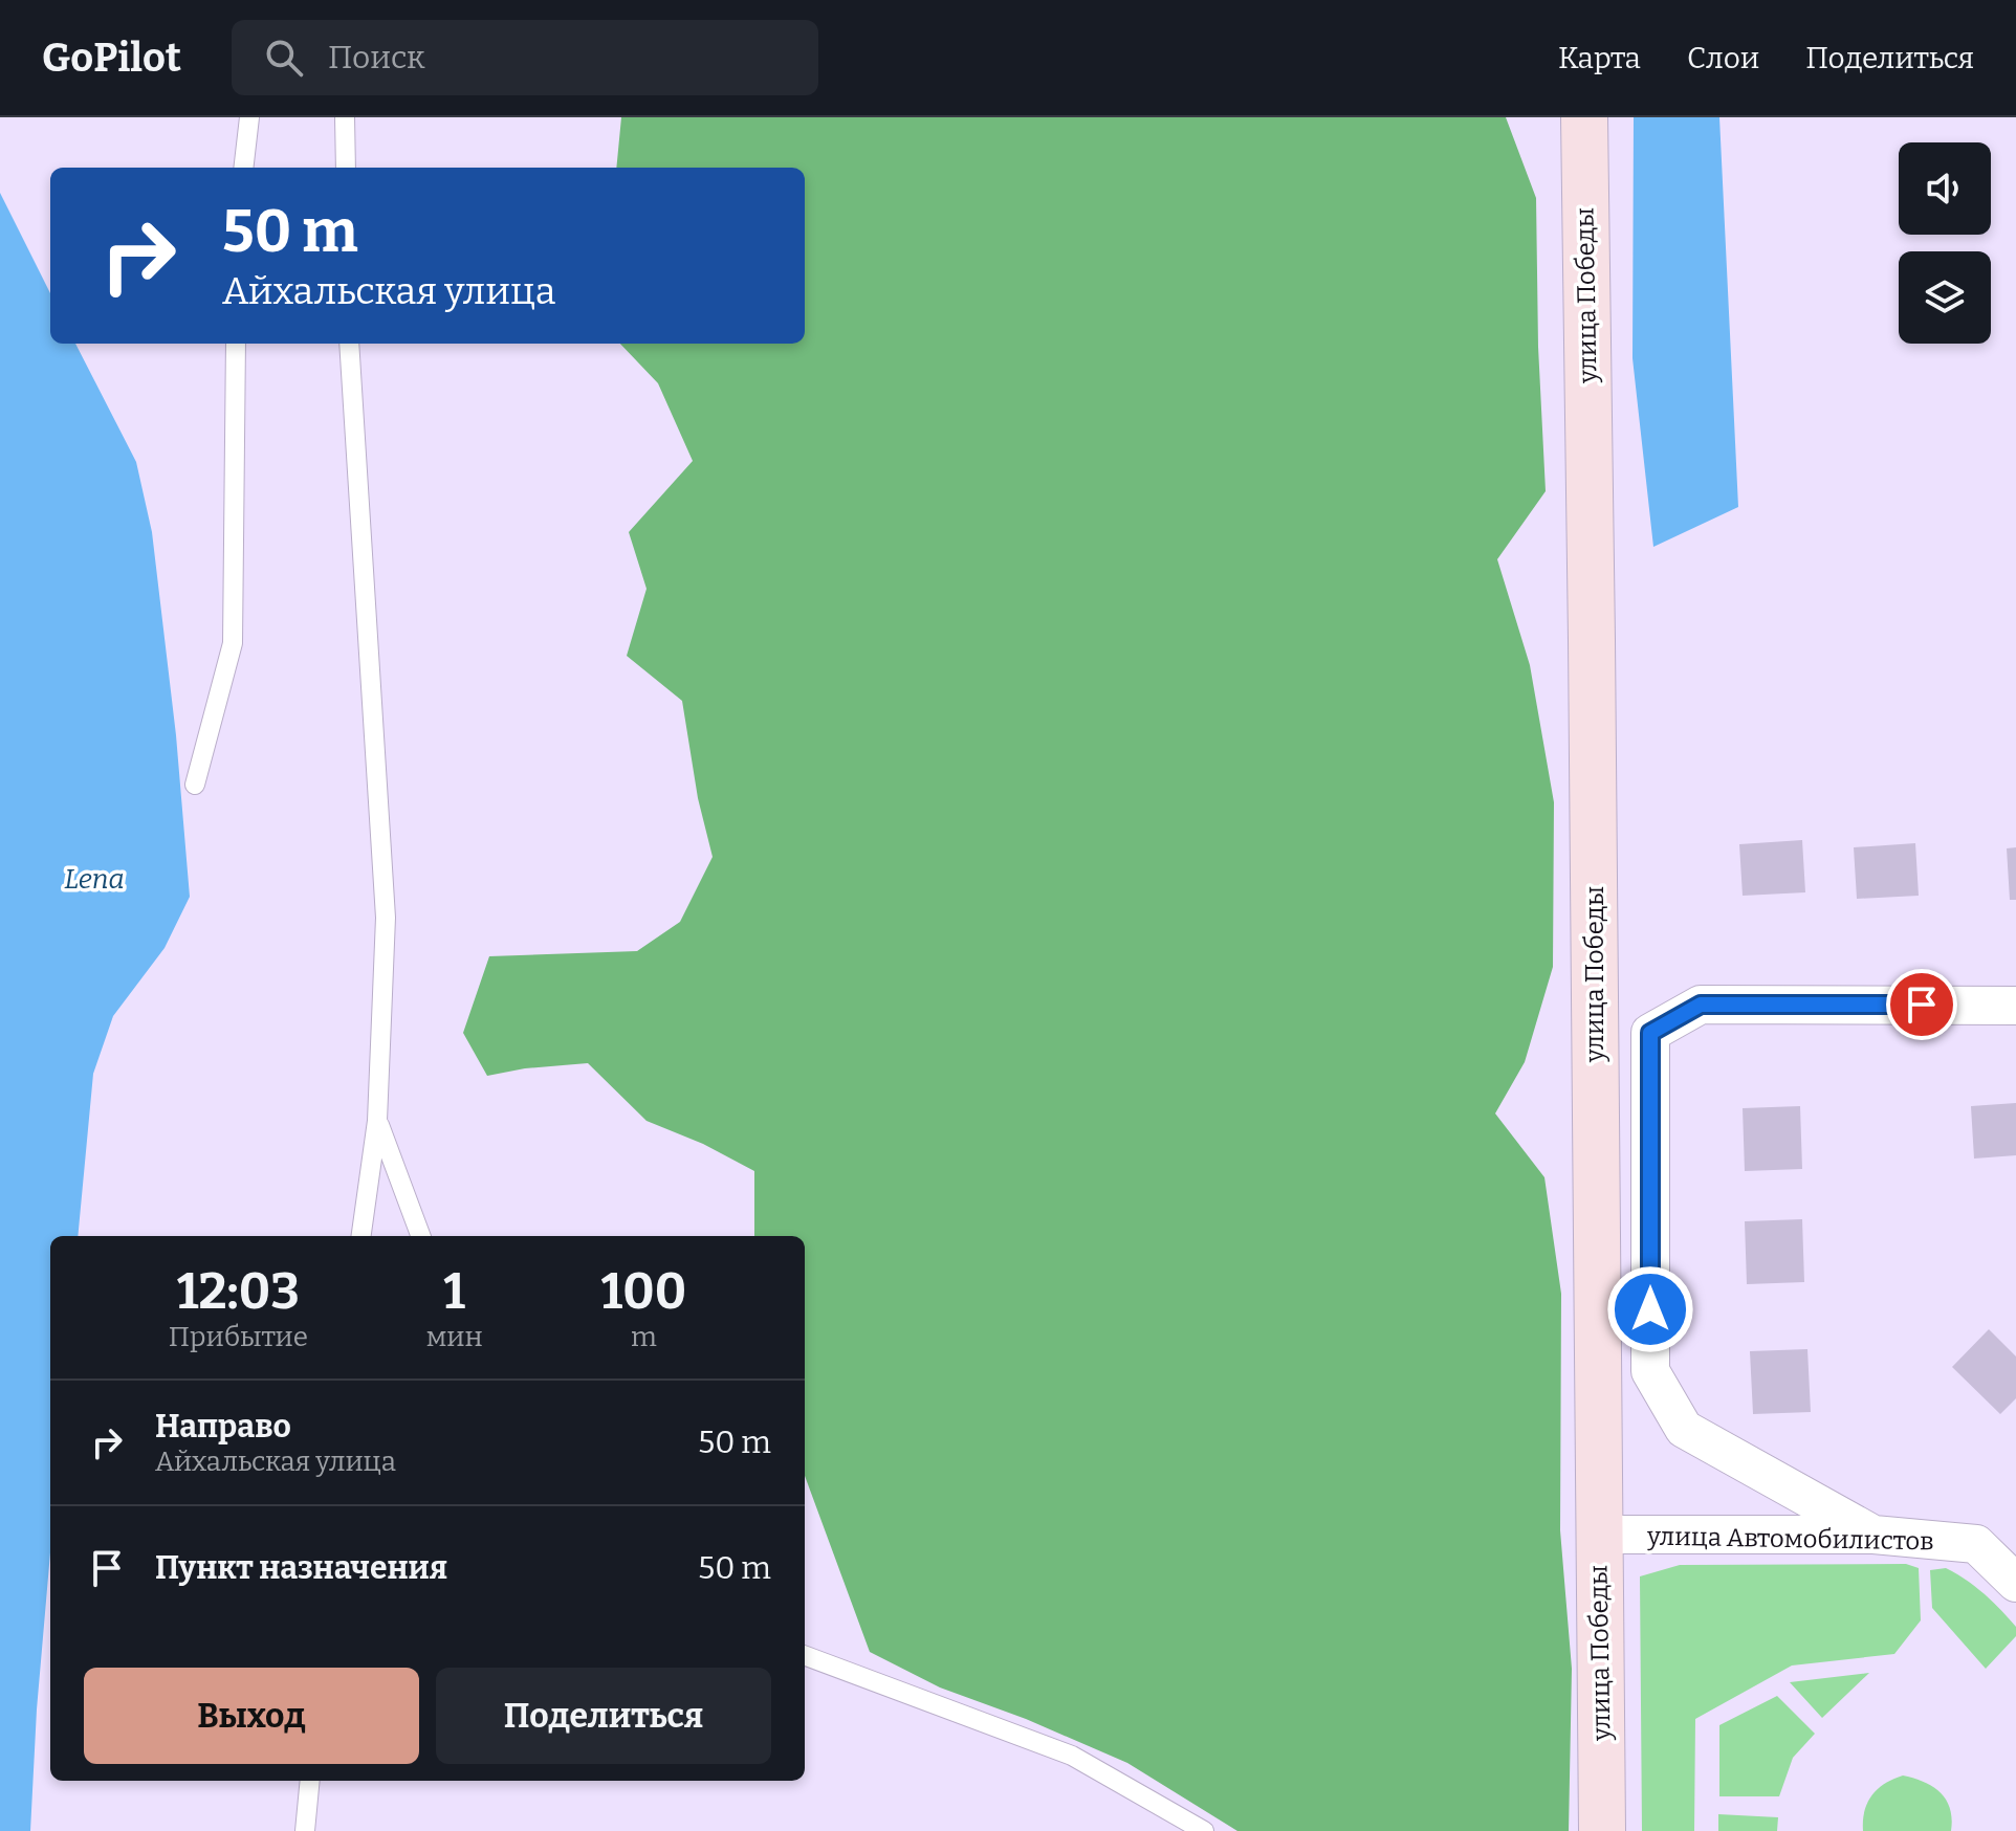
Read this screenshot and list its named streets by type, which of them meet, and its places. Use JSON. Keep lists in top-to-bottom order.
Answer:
{
  "streets": {
    "main road": ["улица Победы"],
    "street": ["улица Автомобилистов"]
  },
  "crossings": [
    ["улица Победы", "улица Автомобилистов"]
  ],
  "water": ["Lena"],
  "page": {
    "header": "GoPilot",
    "search": "Поиск",
    "nav": ["Карта", "Слои", "Поделиться"],
    "turn": ["50 m", "Айхальская улица"],
    "eta": [
      "12:03",
      "Прибытие",
      "1",
      "мин",
      "100",
      "m"
    ],
    "list": [
      {
        "name": "Направо",
        "note": "Айхальская улица",
        "value": "50 m"
      },
      {
        "name": "Пункт назначения",
        "value": "50 m"
      }
    ],
    "buttons": ["Выход", "Поделиться"]
  }
}
